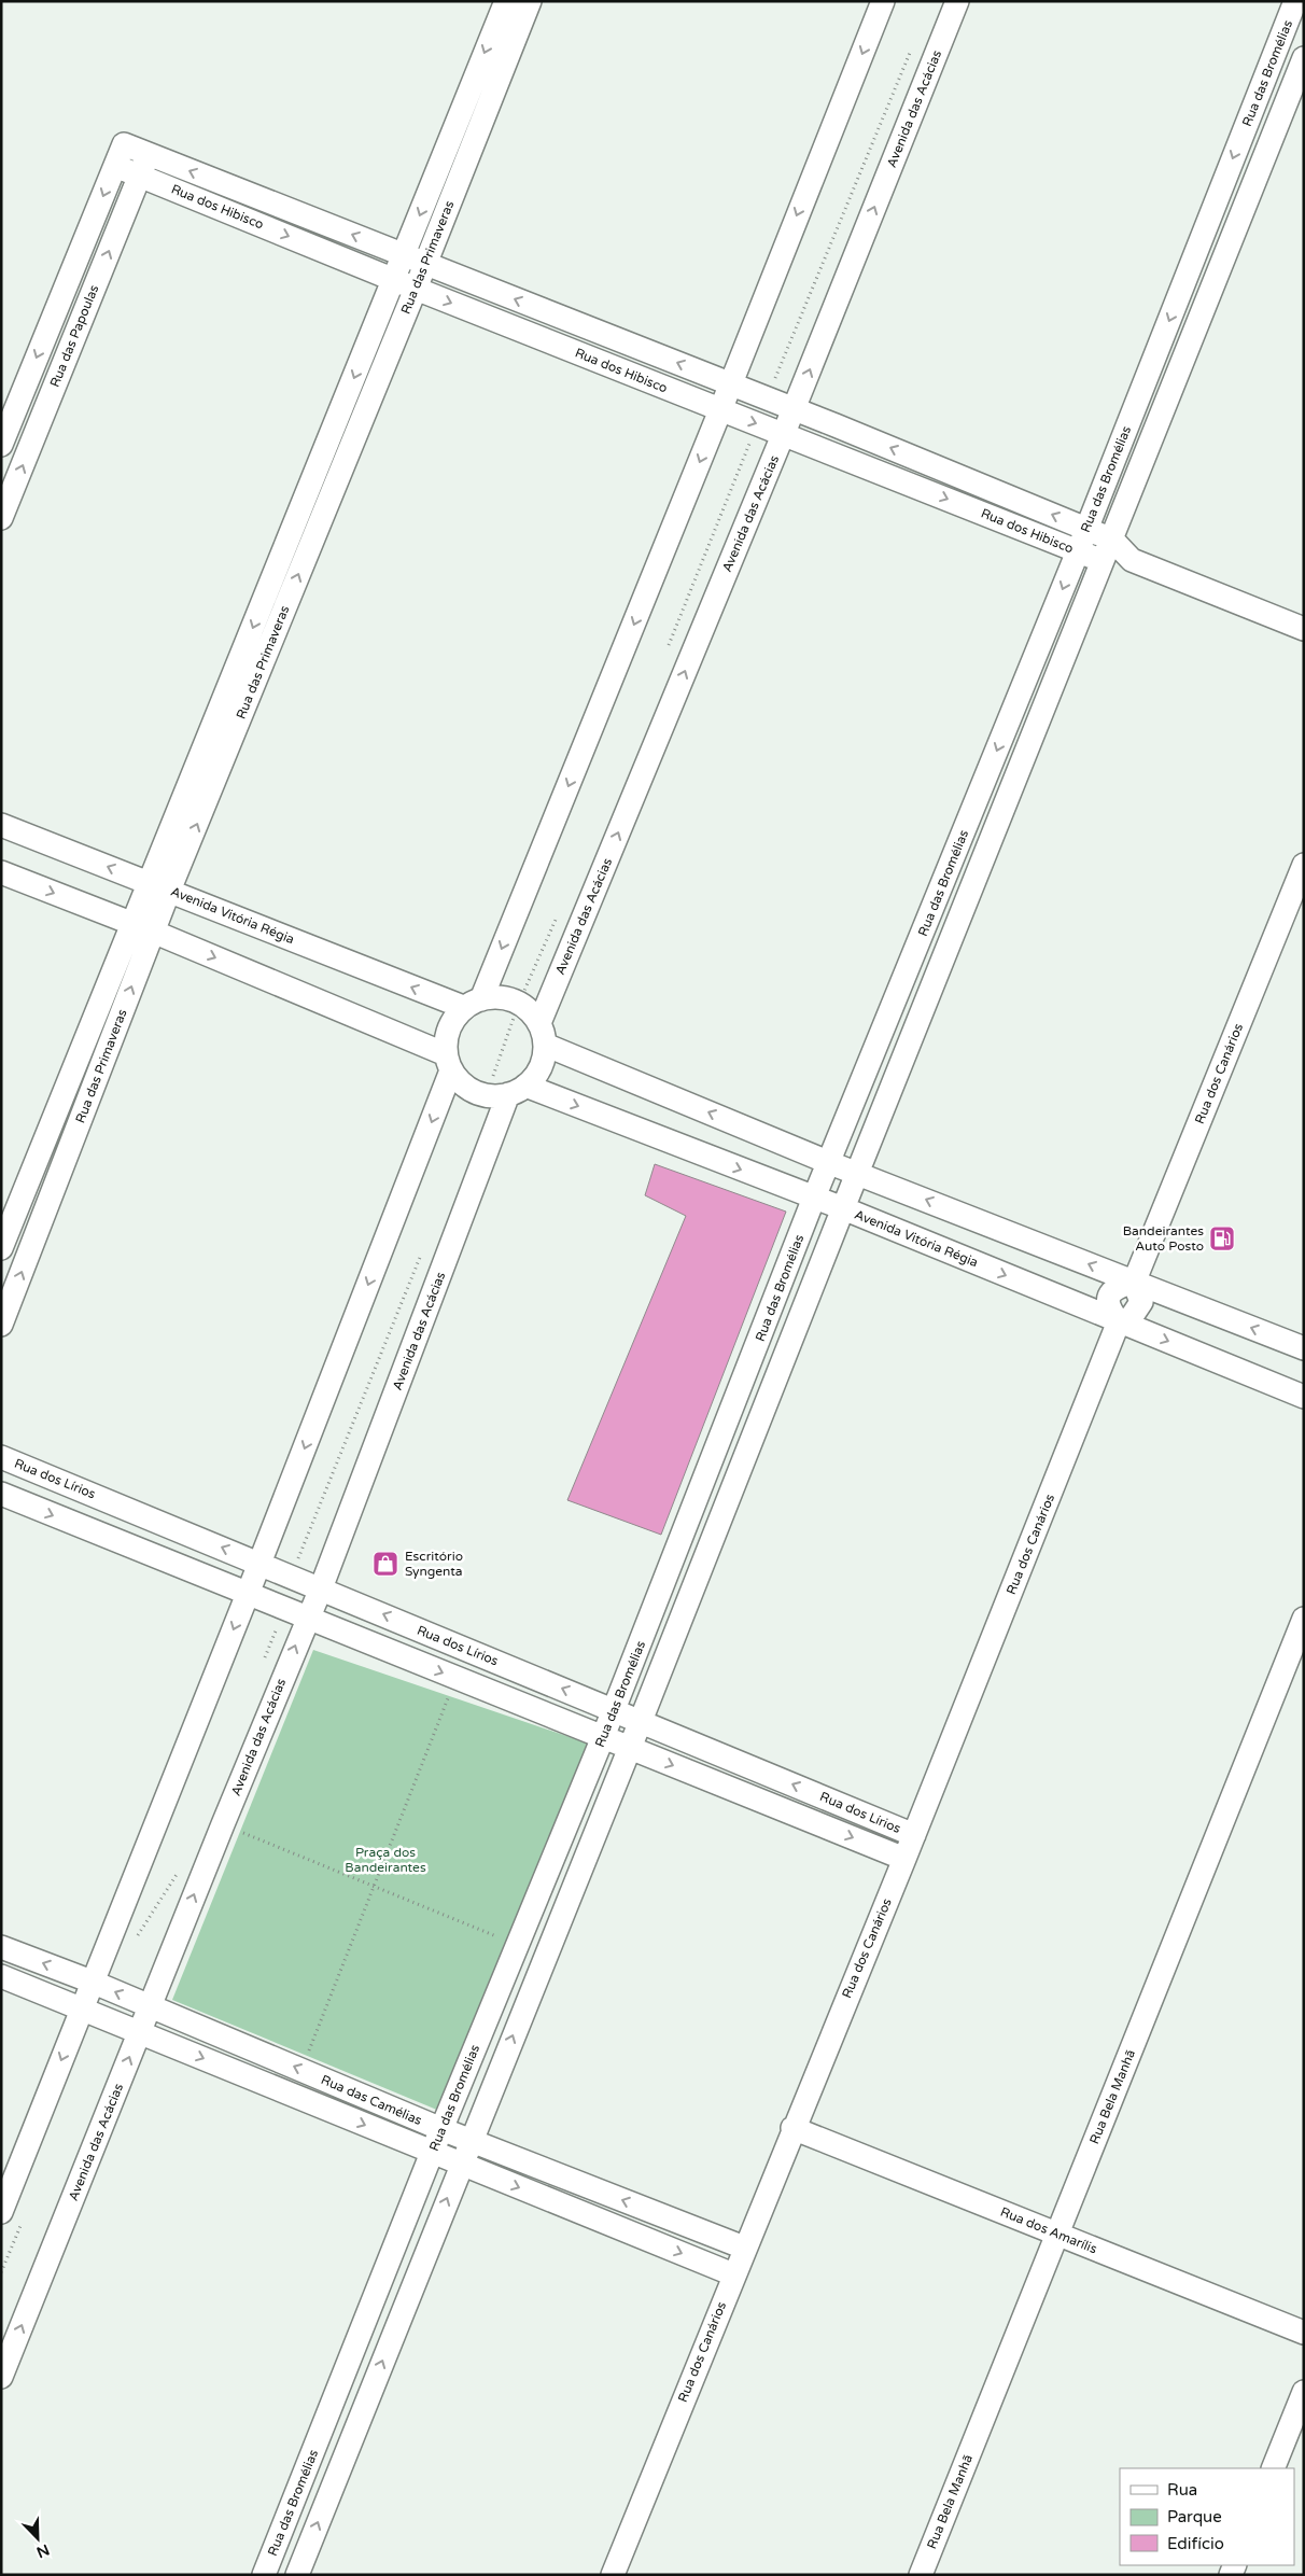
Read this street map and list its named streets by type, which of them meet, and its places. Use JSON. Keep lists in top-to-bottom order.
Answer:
{
  "streets": {
    "street": [
      "Rua das Bromélias",
      "Avenida das Acácias",
      "Rua dos Hibisco",
      "Rua das Primaveras",
      "Rua das Papoulas",
      "Avenida Vitória Régia",
      "Rua dos Canários",
      "Rua dos Lírios",
      "Rua Bela Manhã",
      "Rua das Camélias",
      "Rua dos Amarílis"
    ]
  },
  "crossings": [
    ["Rua das Bromélias", "Rua dos Hibisco"],
    ["Rua das Bromélias", "Avenida Vitória Régia"],
    ["Rua das Bromélias", "Rua dos Lírios"],
    ["Rua das Bromélias", "Rua das Camélias"],
    ["Avenida das Acácias", "Rua dos Hibisco"],
    ["Avenida das Acácias", "Avenida Vitória Régia"],
    ["Avenida das Acácias", "Rua dos Lírios"],
    ["Avenida das Acácias", "Rua das Camélias"],
    ["Rua dos Hibisco", "Rua das Primaveras"],
    ["Rua dos Hibisco", "Rua das Papoulas"],
    ["Rua das Primaveras", "Avenida Vitória Régia"],
    ["Avenida Vitória Régia", "Rua dos Canários"],
    ["Rua dos Canários", "Rua dos Lírios"],
    ["Rua dos Canários", "Rua das Camélias"],
    ["Rua dos Canários", "Rua dos Amarílis"],
    ["Rua Bela Manhã", "Rua dos Amarílis"]
  ],
  "parks": ["Praça dos Bandeirantes"],
  "places": {
    "fuel station": ["Bandeirantes Auto Posto"],
    "shop": ["Escritório Syngenta"]
  },
  "legend": ["Rua", "Parque", "Edifício"],
  "north": "bottom right"
}
